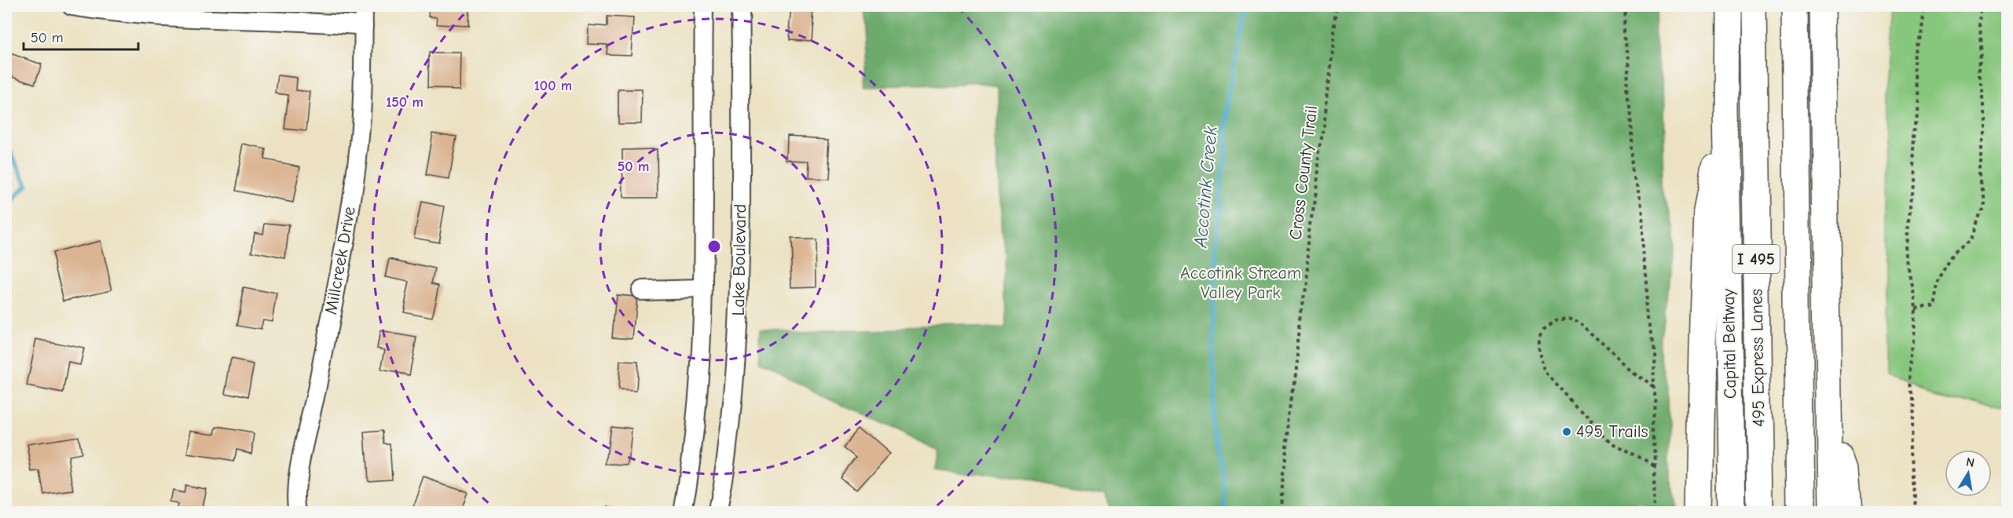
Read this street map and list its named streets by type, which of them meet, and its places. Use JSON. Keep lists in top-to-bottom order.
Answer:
{
  "streets": {
    "highway": ["I 495", "Capital Beltway", "495 Express Lanes"],
    "street": ["Lake Boulevard", "Millcreek Drive"],
    "path": ["Cross County Trail"]
  },
  "water": ["Accotink Creek"],
  "parks": ["Accotink Stream Valley Park"],
  "places": ["495 Trails"],
  "scale_bar": "50 m",
  "north": "top",
  "rings": ["100 m", "150 m", "50 m"]
}
